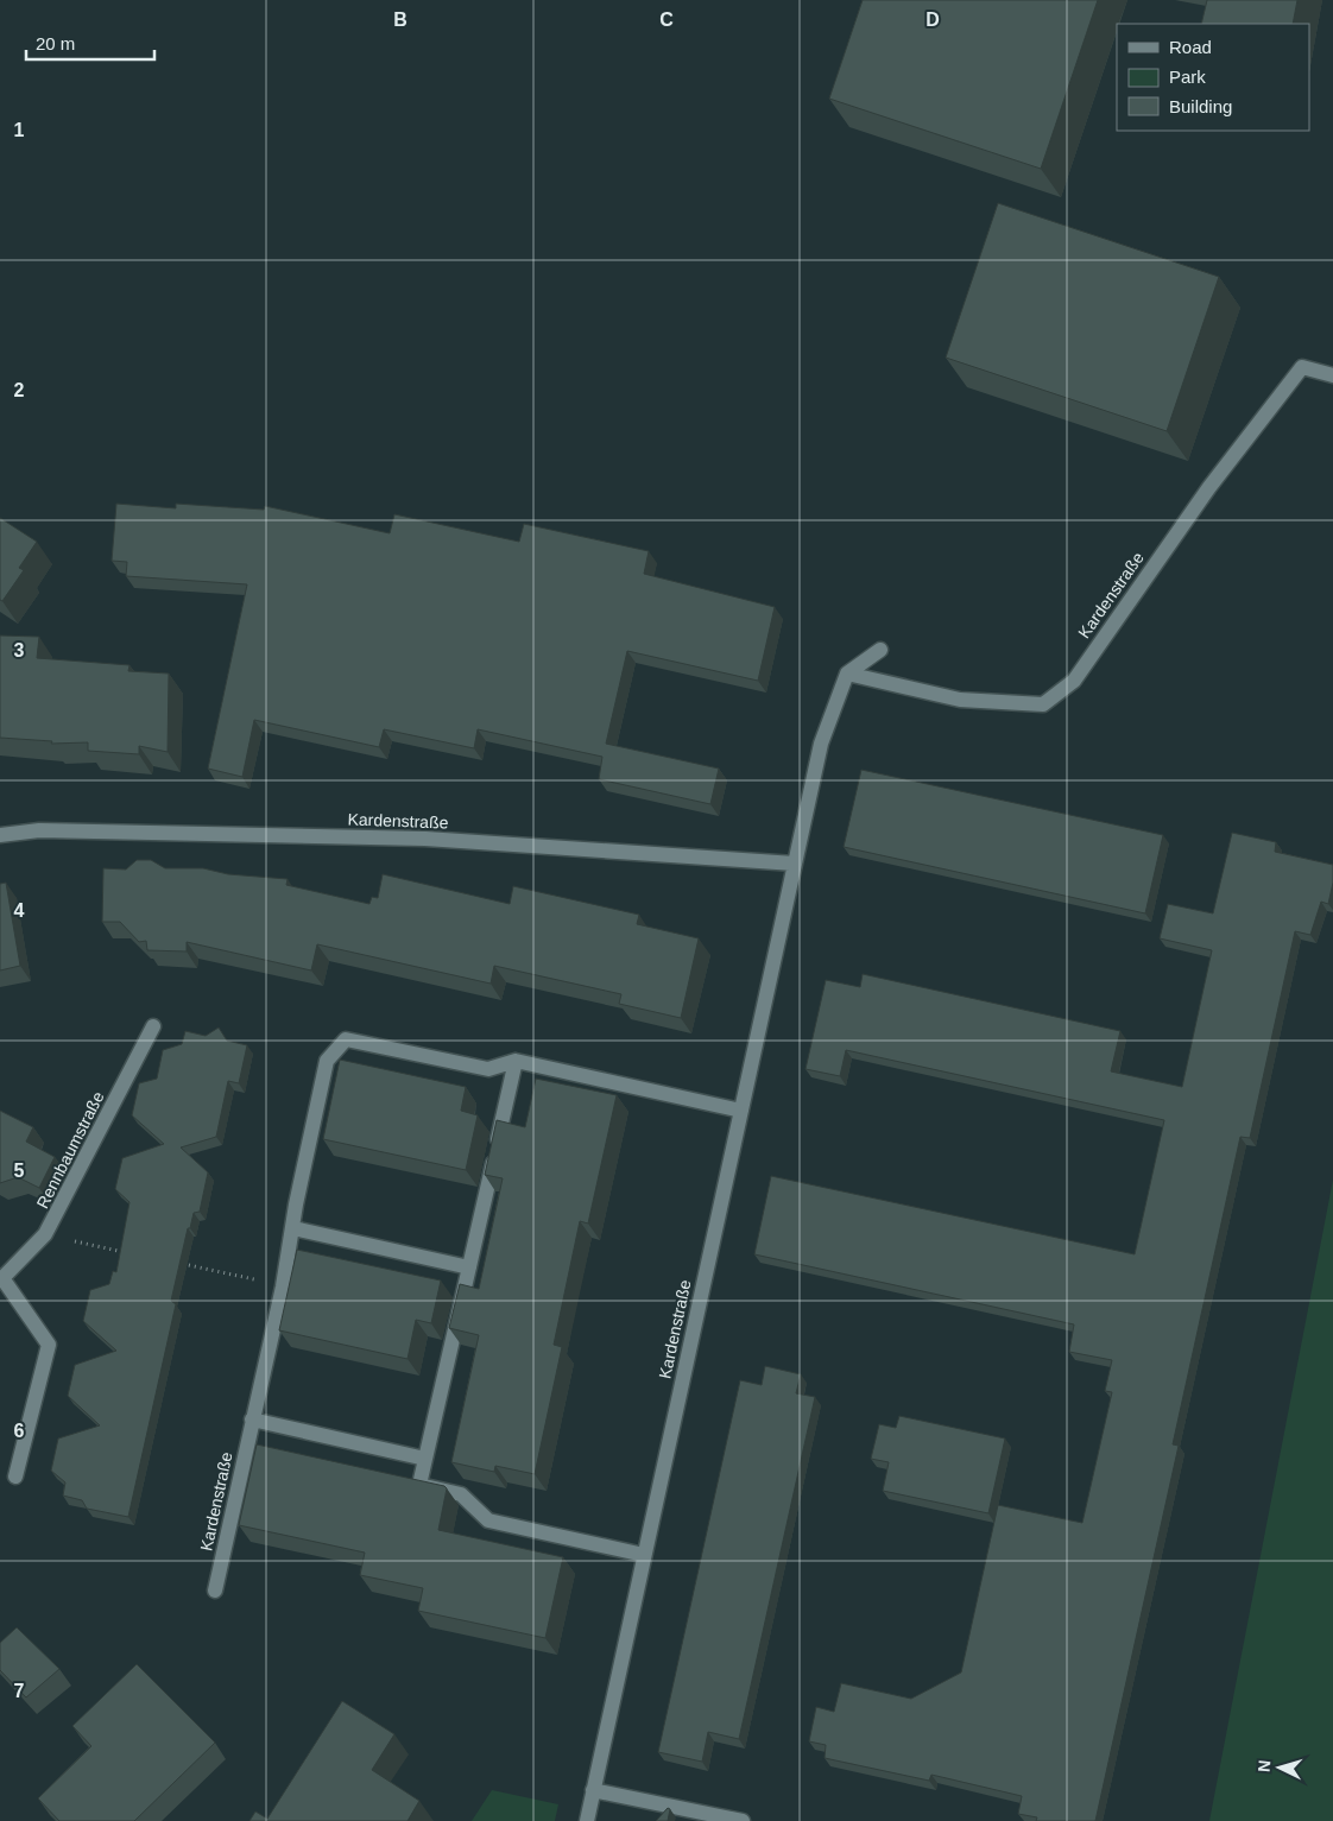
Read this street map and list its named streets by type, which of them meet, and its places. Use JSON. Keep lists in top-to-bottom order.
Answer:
{
  "streets": {
    "street": ["Kardenstraße", "Rennbaumstraße"]
  },
  "legend": ["Road", "Park", "Building"],
  "scale_bar": "20 m",
  "north": "left",
  "grid": {
    "columns": ["B", "C", "D"],
    "rows": [
      "1",
      "2",
      "3",
      "4",
      "5",
      "6",
      "7"
    ]
  }
}
